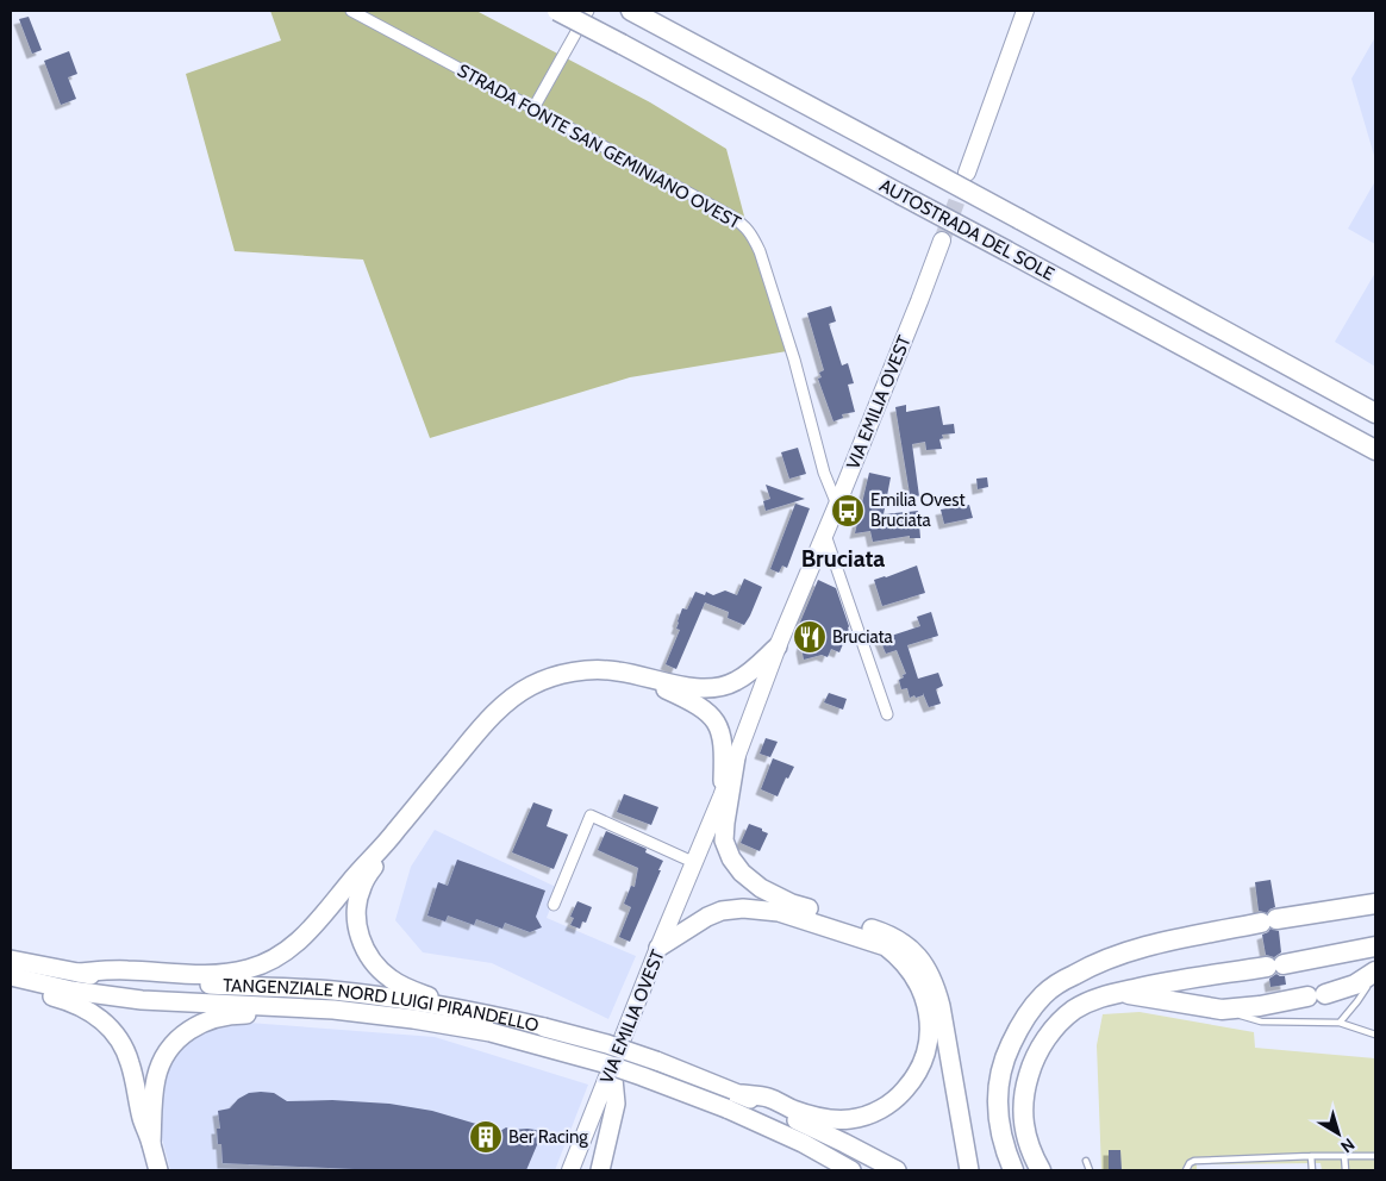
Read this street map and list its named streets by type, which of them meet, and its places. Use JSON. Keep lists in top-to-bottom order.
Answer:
{
  "streets": {
    "highway": ["AUTOSTRADA DEL SOLE", "TANGENZIALE NORD LUIGI PIRANDELLO"],
    "main road": ["VIA EMILIA OVEST"],
    "street": ["STRADA FONTE SAN GEMINIANO OVEST"]
  },
  "crossings": [
    ["STRADA FONTE SAN GEMINIANO OVEST", "VIA EMILIA OVEST"]
  ],
  "districts": ["Bruciata"],
  "places": {
    "bus stop": ["Emilia Ovest Bruciata"],
    "restaurant": ["Bruciata"],
    "building": ["Ber Racing"]
  },
  "north": "bottom right"
}
